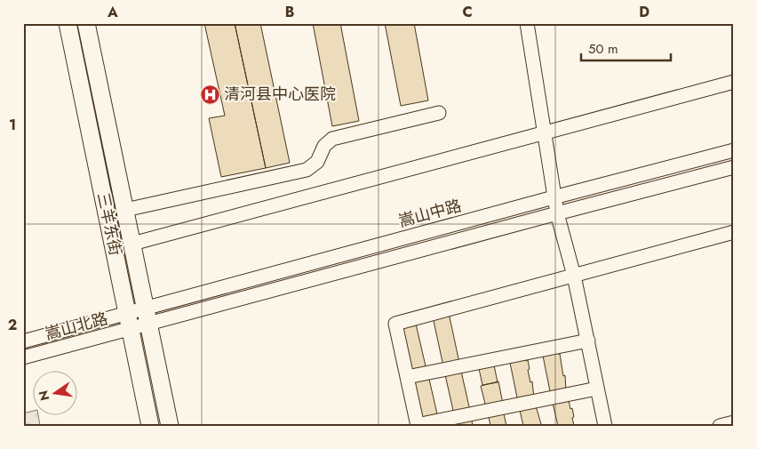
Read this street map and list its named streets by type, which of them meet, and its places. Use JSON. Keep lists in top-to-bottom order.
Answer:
{
  "streets": {
    "main road": ["三羊东街"],
    "street": ["嵩山中路", "嵩山北路"]
  },
  "crossings": [
    ["嵩山中路", "三羊东街"],
    ["嵩山中路", "嵩山北路"],
    ["三羊东街", "嵩山北路"]
  ],
  "places": {
    "hospital": ["清河县中心医院"]
  },
  "scale_bar": "50 m",
  "north": "left",
  "grid": {
    "columns": [
      "A",
      "B",
      "C",
      "D"
    ],
    "rows": ["1", "2"]
  }
}
